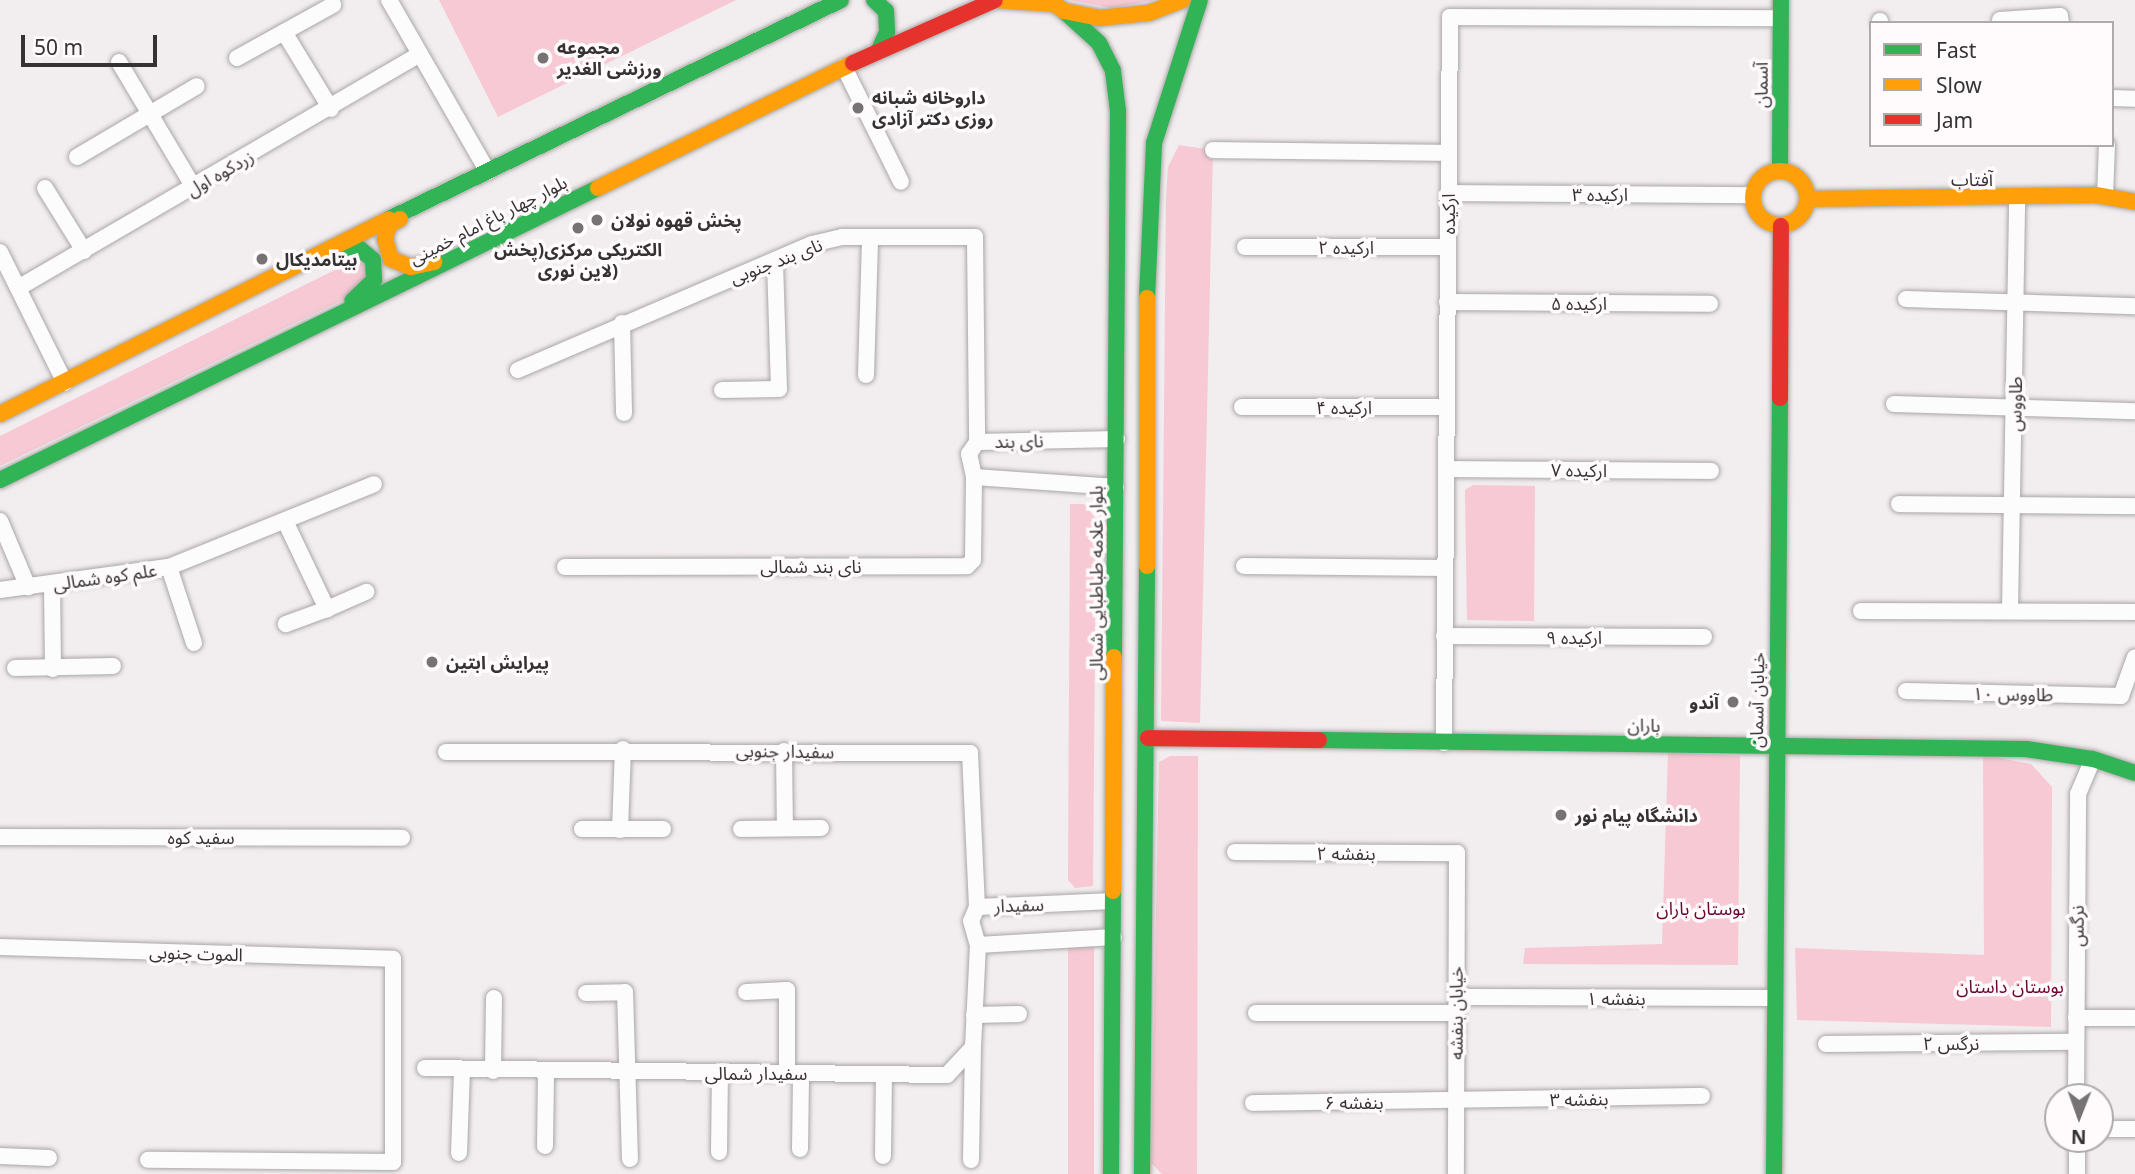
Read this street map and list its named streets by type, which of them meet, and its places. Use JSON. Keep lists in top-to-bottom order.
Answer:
{
  "streets": {
    "main road": [
      "آسمان",
      "آفتاب",
      "بلوار چهار باغ امام خمینی",
      "بلوار علامه طباطبایی شمالی",
      "خیابان آسمان",
      "باران"
    ],
    "street": [
      "زردکوه اول",
      "ارکیده ۳",
      "ارکیده",
      "ارکیده ۲",
      "نای بند جنوبی",
      "ارکیده ۵",
      "طاووس",
      "ارکیده ۴",
      "نای بند",
      "ارکیده ۷",
      "نای بند شمالی",
      "علم کوه شمالی",
      "ارکیده ۹",
      "طاووس ۱۰",
      "سفیدار جنوبی",
      "سفید کوه",
      "بنفشه ۲",
      "سفیدار",
      "نرگس",
      "الموت جنوبی",
      "بنفشه ۱",
      "خیابان بنفشه",
      "نرگس ۲",
      "سفیدار شمالی",
      "بنفشه ۳",
      "بنفشه ۶"
    ]
  },
  "crossings": [
    ["آسمان", "آفتاب"],
    ["آسمان", "ارکیده ۳"],
    ["آسمان", "ارکیده"],
    ["آسمان", "خیابان آسمان"],
    ["آفتاب", "ارکیده ۳"],
    ["آفتاب", "طاووس"],
    ["آفتاب", "خیابان آسمان"],
    ["ارکیده ۳", "ارکیده"],
    ["ارکیده ۳", "خیابان آسمان"],
    ["ارکیده", "ارکیده ۲"],
    ["ارکیده", "ارکیده ۵"],
    ["ارکیده", "ارکیده ۴"],
    ["ارکیده", "ارکیده ۷"],
    ["ارکیده", "ارکیده ۹"],
    ["ارکیده", "باران"],
    ["بلوار چهار باغ امام خمینی", "بلوار علامه طباطبایی شمالی"],
    ["نای بند جنوبی", "نای بند"],
    ["نای بند", "نای بند شمالی"],
    ["نای بند", "بلوار علامه طباطبایی شمالی"],
    ["بلوار علامه طباطبایی شمالی", "سفیدار"],
    ["خیابان آسمان", "باران"],
    ["خیابان آسمان", "بنفشه ۱"],
    ["باران", "نرگس"],
    ["سفیدار جنوبی", "سفیدار"],
    ["بنفشه ۲", "خیابان بنفشه"],
    ["نرگس", "نرگس ۲"],
    ["بنفشه ۱", "خیابان بنفشه"],
    ["خیابان بنفشه", "بنفشه ۳"],
    ["خیابان بنفشه", "بنفشه ۶"],
    ["بنفشه ۳", "بنفشه ۶"]
  ],
  "parks": ["بوستان باران", "بوستان داستان"],
  "places": [
    "مجموعه ورزشی الغدیر",
    "داروخانه شبانه روزی دکتر آزادی",
    "پخش قهوه نولان",
    "الکتریکی مرکزی(پخش لاین نوری)",
    "بیتامدیکال",
    "پیرایش ابتین",
    "آندو",
    "دانشگاه پیام نور"
  ],
  "legend": ["Fast", "Slow", "Jam"],
  "scale_bar": "50 m",
  "north": "bottom"
}
